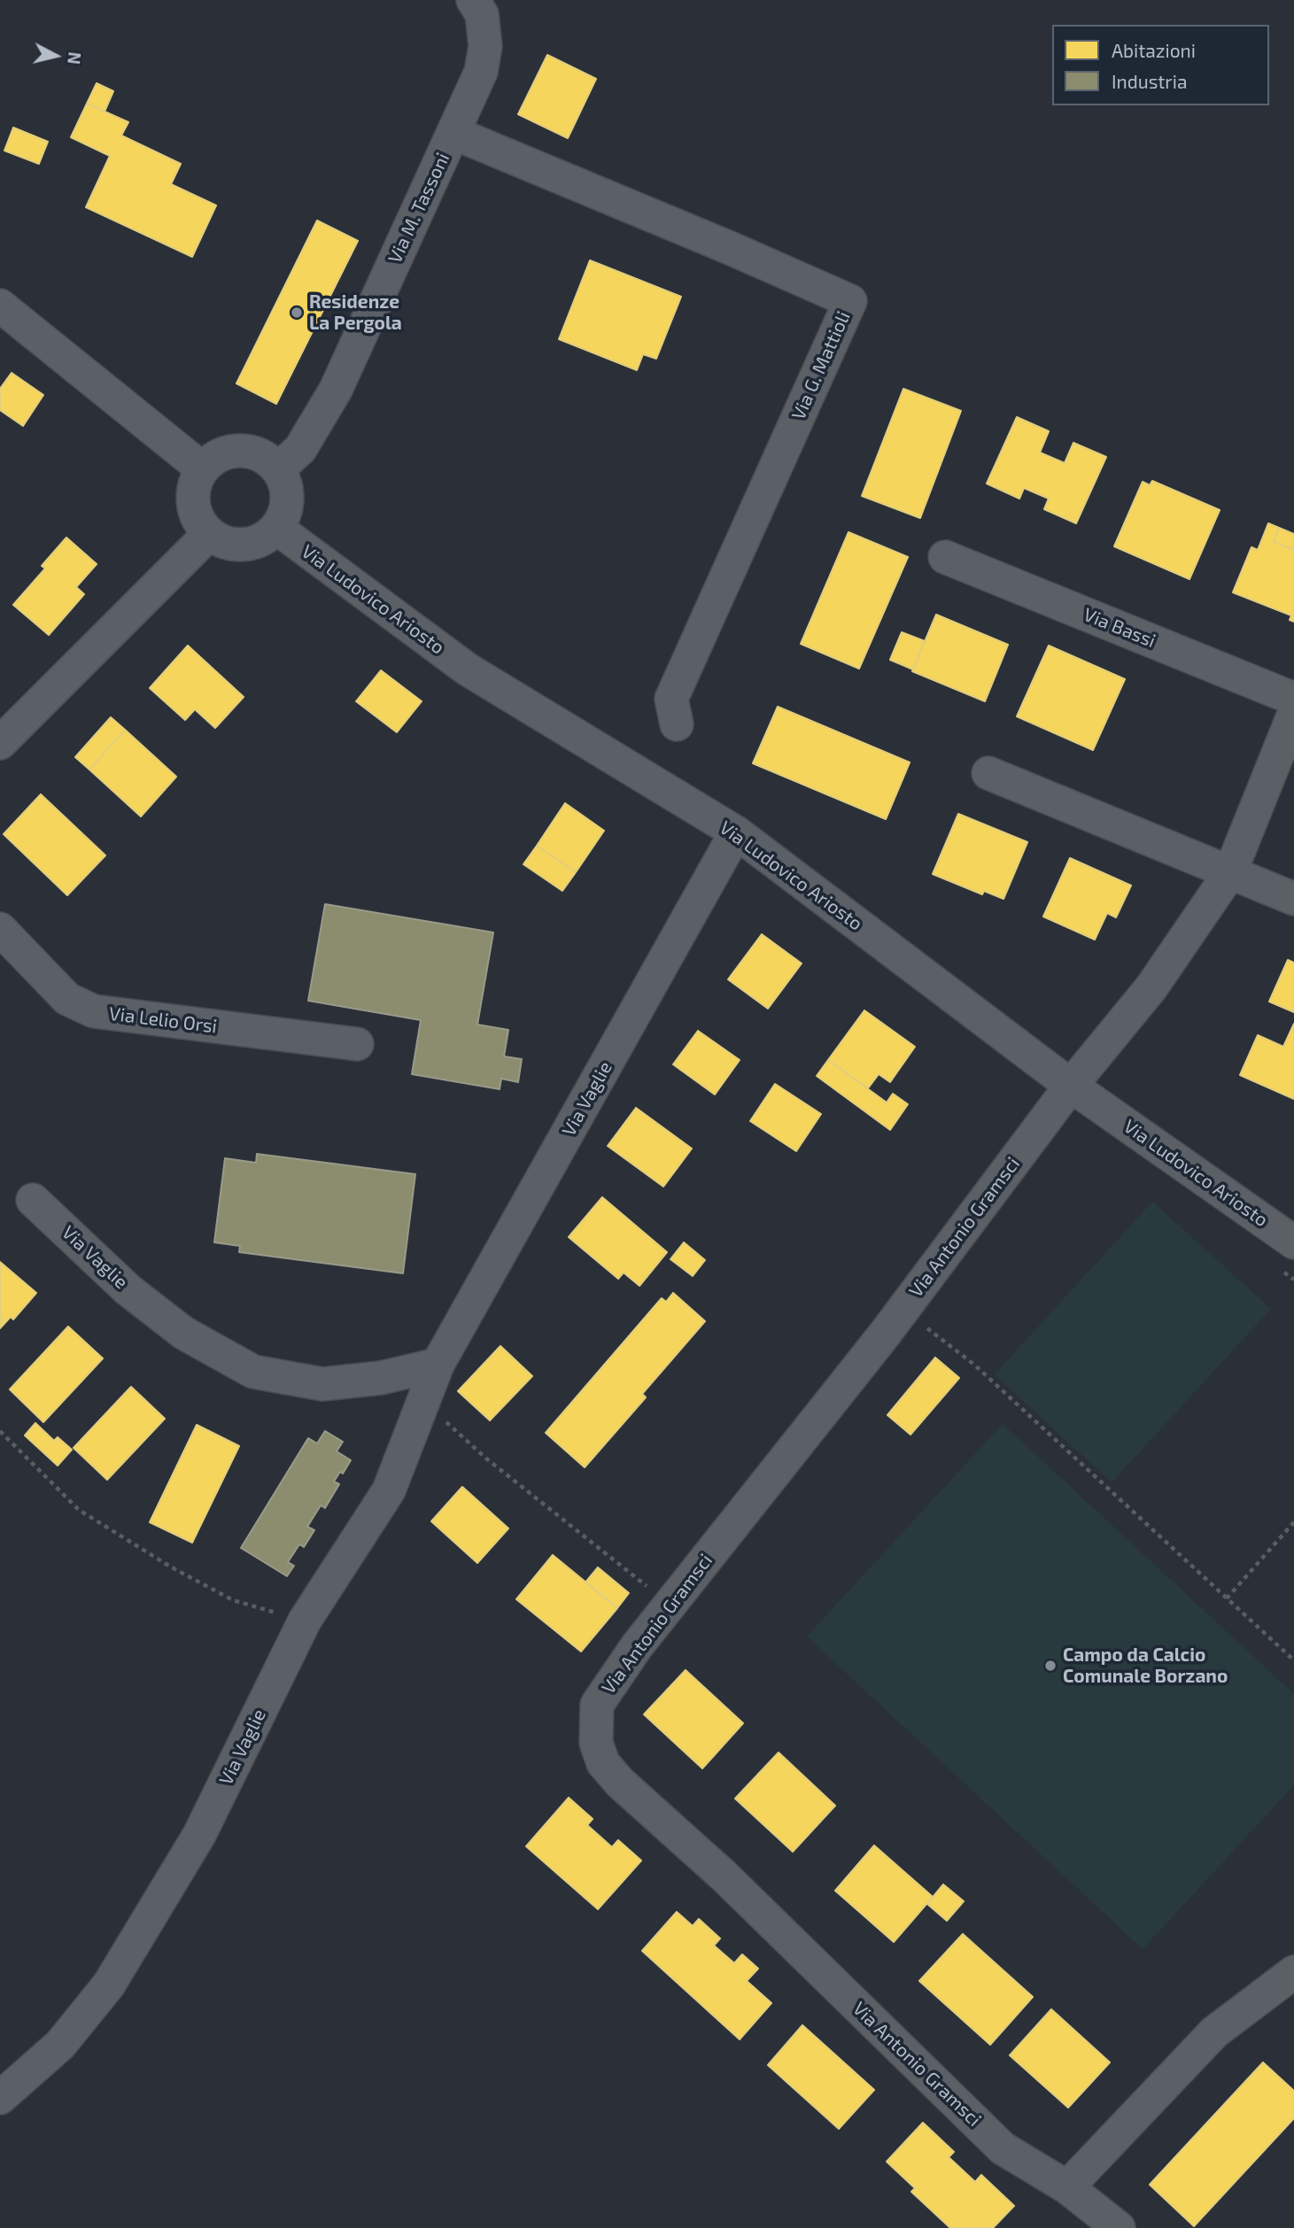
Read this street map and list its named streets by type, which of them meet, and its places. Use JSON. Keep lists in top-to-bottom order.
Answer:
{
  "streets": {
    "street": [
      "Via M. Tassoni",
      "Via G. Mattioli",
      "Via Ludovico Ariosto",
      "Via Bassi",
      "Via Lelio Orsi",
      "Via Vaglie",
      "Via Antonio Gramsci"
    ]
  },
  "crossings": [
    ["Via M. Tassoni", "Via G. Mattioli"],
    ["Via M. Tassoni", "Via Ludovico Ariosto"],
    ["Via Ludovico Ariosto", "Via Vaglie"],
    ["Via Ludovico Ariosto", "Via Antonio Gramsci"]
  ],
  "places": ["Residenze La Pergola", "Campo da Calcio Comunale Borzano"],
  "legend": ["Abitazioni", "Industria"],
  "north": "right"
}
